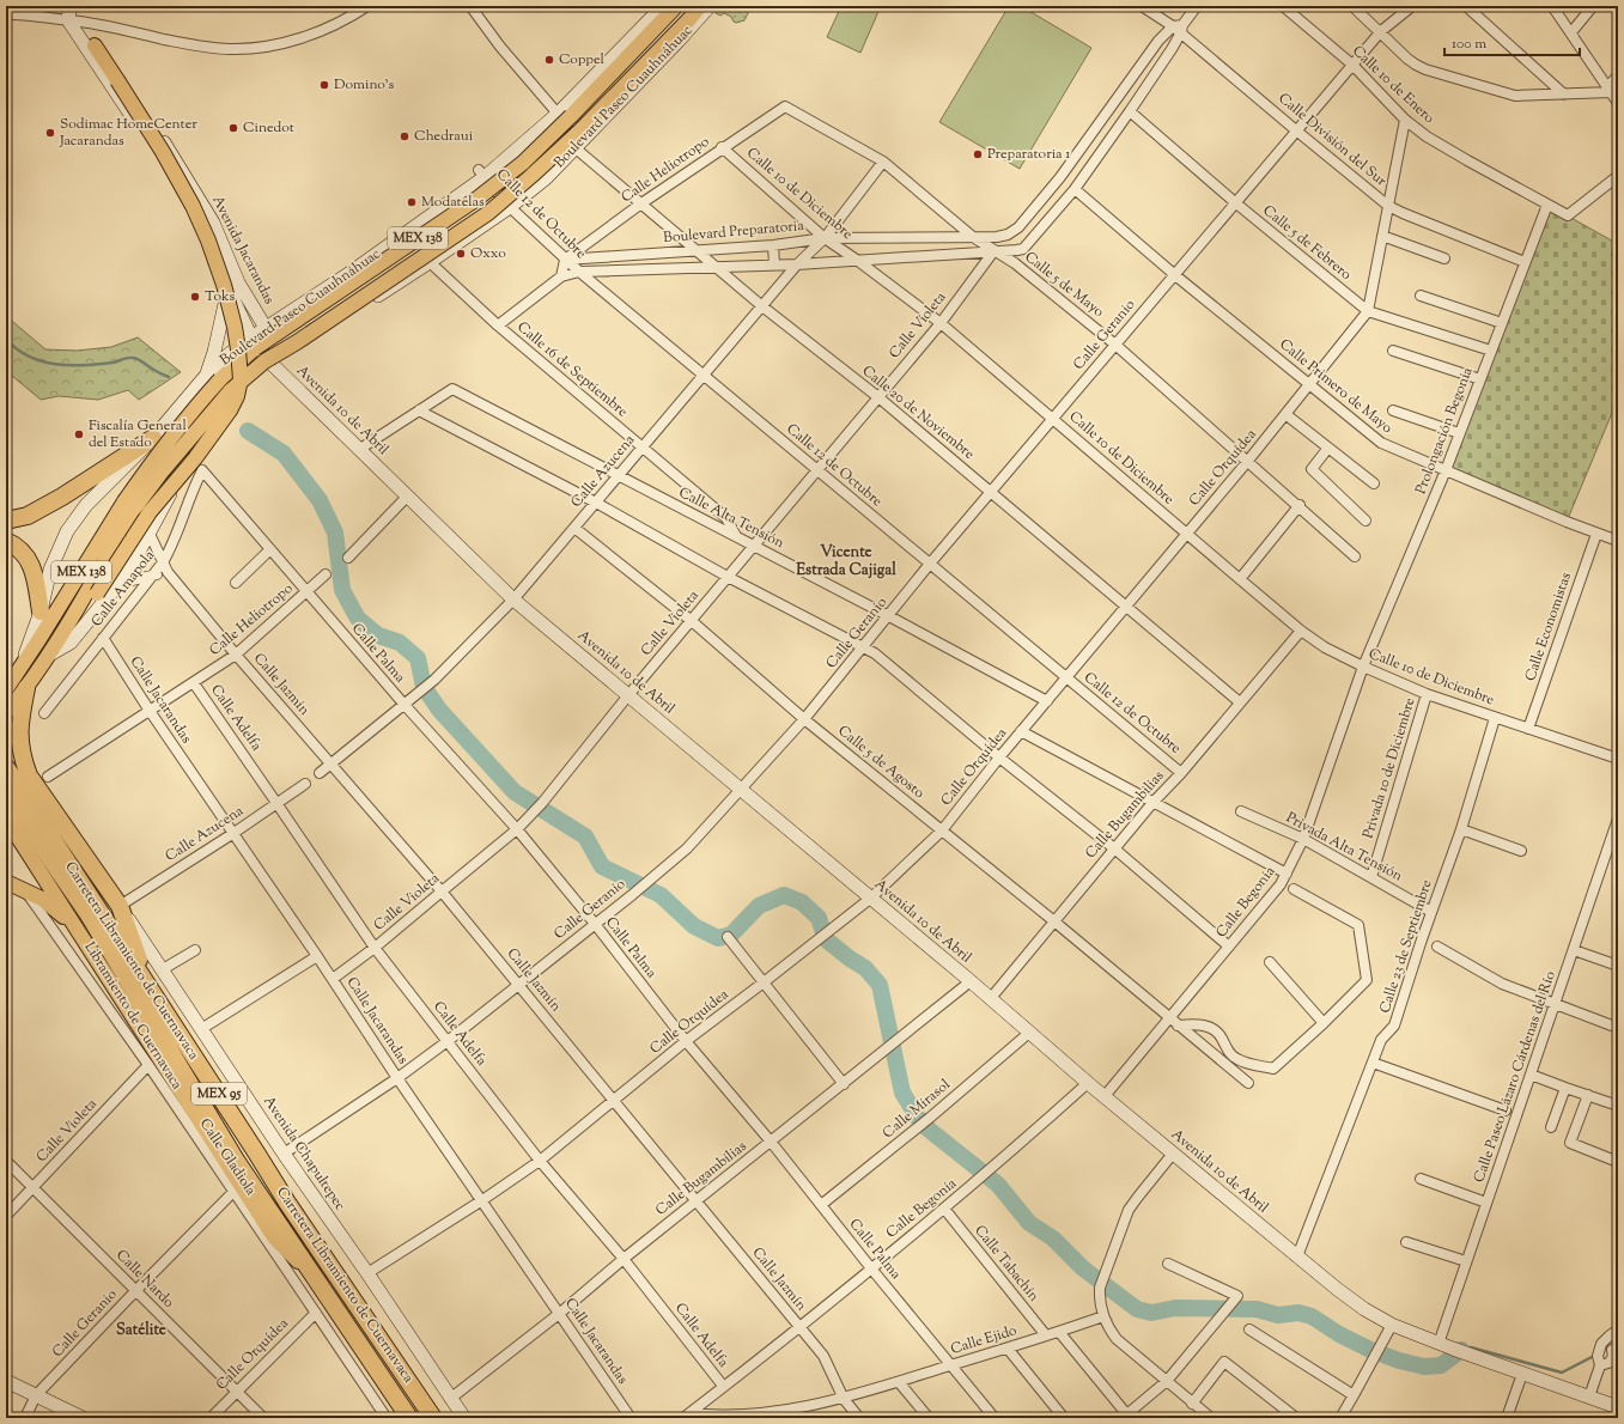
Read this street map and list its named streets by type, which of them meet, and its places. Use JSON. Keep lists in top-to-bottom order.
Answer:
{
  "streets": {
    "highway": ["Carretera Libramiento de Cuernavaca", "MEX 95"],
    "main road": ["Boulevard Paseo Cuauhnáhuac", "MEX 138", "Libramiento de Cuernavaca"],
    "street": [
      "Calle 10 de Enero",
      "Calle División del Sur",
      "Calle Heliotropo",
      "Calle 10 de Diciembre",
      "Calle 12 de Octubre",
      "Boulevard Preparatoria",
      "Calle 5 de Febrero",
      "Avenida Jacarandas",
      "Calle 5 de Mayo",
      "Calle Violeta",
      "Calle Geranio",
      "Calle 16 de Septiembre",
      "Calle Primero de Mayo",
      "Avenida 10 de Abril",
      "Calle 20 de Noviembre",
      "Prolongación Begonia",
      "Calle Orquídea",
      "Calle Azucena",
      "Calle Alta Tensión",
      "Calle Amapola",
      "Calle Economistas",
      "Calle Palma",
      "Calle Jazmín",
      "Calle Jacarandas",
      "Calle Adelfa",
      "Calle 5 de Agosto",
      "Privada 10 de Diciembre",
      "Calle Bugambilias",
      "Privada Alta Tensión",
      "Calle Begonia",
      "Calle 23 de Septiembre",
      "Calle Paseo Lázaro Cárdenas del Río",
      "Calle Mirasol",
      "Avenida Chapultepec",
      "Calle Gladiola",
      "Calle Tabachín",
      "Calle Nardo",
      "Calle Ejido"
    ]
  },
  "crossings": [
    ["Calle 10 de Enero", "Calle Geranio"],
    ["Calle 10 de Enero", "Prolongación Begonia"],
    ["Calle 10 de Enero", "Calle Orquídea"],
    ["Boulevard Paseo Cuauhnáhuac", "Calle 12 de Octubre"],
    ["Boulevard Paseo Cuauhnáhuac", "Avenida Jacarandas"],
    ["Boulevard Paseo Cuauhnáhuac", "Calle 16 de Septiembre"],
    ["Boulevard Paseo Cuauhnáhuac", "Avenida 10 de Abril"],
    ["Boulevard Paseo Cuauhnáhuac", "Calle 20 de Noviembre"],
    ["Boulevard Paseo Cuauhnáhuac", "Calle Jazmín"],
    ["Calle División del Sur", "Calle Geranio"],
    ["Calle División del Sur", "Prolongación Begonia"],
    ["Calle División del Sur", "Calle Orquídea"],
    ["Calle Heliotropo", "Calle 10 de Diciembre"],
    ["Calle Heliotropo", "Calle 12 de Octubre"],
    ["Calle Heliotropo", "Boulevard Preparatoria"],
    ["Calle Heliotropo", "Calle 5 de Mayo"],
    ["Calle Heliotropo", "Calle 20 de Noviembre"],
    ["Calle Heliotropo", "Calle Palma"],
    ["Calle Heliotropo", "Calle Jazmín"],
    ["Calle Heliotropo", "Calle Jacarandas"],
    ["Calle Heliotropo", "Calle Adelfa"],
    ["Calle 10 de Diciembre", "Boulevard Preparatoria"],
    ["Calle 10 de Diciembre", "Calle Violeta"],
    ["Calle 10 de Diciembre", "Calle Geranio"],
    ["Calle 10 de Diciembre", "Prolongación Begonia"],
    ["Calle 10 de Diciembre", "Calle Orquídea"],
    ["Calle 10 de Diciembre", "Calle Azucena"],
    ["Calle 10 de Diciembre", "Calle Economistas"],
    ["Calle 10 de Diciembre", "Privada 10 de Diciembre"],
    ["Calle 10 de Diciembre", "Calle Bugambilias"],
    ["Calle 10 de Diciembre", "Calle Begonia"],
    ["Calle 10 de Diciembre", "Calle 23 de Septiembre"],
    ["Calle 12 de Octubre", "Boulevard Preparatoria"],
    ["Calle 12 de Octubre", "Calle Violeta"],
    ["Calle 12 de Octubre", "Calle Geranio"],
    ["Calle 12 de Octubre", "Calle Orquídea"],
    ["Calle 12 de Octubre", "Calle Azucena"],
    ["Calle 12 de Octubre", "Calle Bugambilias"],
    ["Boulevard Preparatoria", "Calle 5 de Mayo"],
    ["Boulevard Preparatoria", "Calle 20 de Noviembre"],
    ["Boulevard Preparatoria", "Calle Azucena"],
    ["Calle 5 de Febrero", "Calle Geranio"],
    ["Calle 5 de Febrero", "Prolongación Begonia"],
    ["Calle 5 de Febrero", "Calle Orquídea"],
    ["Avenida Jacarandas", "Avenida 10 de Abril"],
    ["Calle 5 de Mayo", "Calle Violeta"],
    ["Calle 5 de Mayo", "Calle Geranio"],
    ["Calle 5 de Mayo", "Calle Orquídea"],
    ["Calle 5 de Mayo", "Calle Azucena"],
    ["Calle Violeta", "Avenida 10 de Abril"],
    ["Calle Violeta", "Calle 20 de Noviembre"],
    ["Calle Violeta", "Calle Alta Tensión"],
    ["Calle Violeta", "Calle Palma"],
    ["Calle Violeta", "Calle Jazmín"],
    ["Calle Violeta", "Calle Jacarandas"],
    ["Calle Violeta", "Calle Adelfa"],
    ["Calle Violeta", "Calle 5 de Agosto"],
    ["Calle Violeta", "Calle Gladiola"],
    ["Calle Violeta", "Calle Nardo"],
    ["Calle Geranio", "Calle Primero de Mayo"],
    ["Calle Geranio", "Avenida 10 de Abril"],
    ["Calle Geranio", "Calle 20 de Noviembre"],
    ["Calle Geranio", "Calle Alta Tensión"],
    ["Calle Geranio", "Calle Palma"],
    ["Calle Geranio", "Calle Jazmín"],
    ["Calle Geranio", "Calle Jacarandas"],
    ["Calle Geranio", "Calle Adelfa"],
    ["Calle Geranio", "Calle 5 de Agosto"],
    ["Calle Geranio", "Avenida Chapultepec"],
    ["Calle Geranio", "Calle Gladiola"],
    ["Calle Geranio", "Calle Nardo"],
    ["Calle 16 de Septiembre", "Calle Azucena"],
    ["Calle 16 de Septiembre", "Calle Alta Tensión"],
    ["Calle Primero de Mayo", "Prolongación Begonia"],
    ["Calle Primero de Mayo", "Calle Orquídea"],
    ["Calle Primero de Mayo", "Calle Economistas"],
    ["Avenida 10 de Abril", "Calle Orquídea"],
    ["Avenida 10 de Abril", "Calle Azucena"],
    ["Avenida 10 de Abril", "Calle Bugambilias"],
    ["Avenida 10 de Abril", "Calle Begonia"],
    ["Avenida 10 de Abril", "Calle 23 de Septiembre"],
    ["Avenida 10 de Abril", "Calle Paseo Lázaro Cárdenas del Río"],
    ["Avenida 10 de Abril", "Calle Mirasol"],
    ["Calle 20 de Noviembre", "Calle Orquídea"],
    ["Calle 20 de Noviembre", "Calle Azucena"],
    ["Calle 20 de Noviembre", "Calle Bugambilias"],
    ["Prolongación Begonia", "Calle Begonia"],
    ["Calle Orquídea", "Calle Alta Tensión"],
    ["Calle Orquídea", "Calle Palma"],
    ["Calle Orquídea", "Calle Jazmín"],
    ["Calle Orquídea", "Calle Jacarandas"],
    ["Calle Orquídea", "Calle Adelfa"],
    ["Calle Orquídea", "Calle 5 de Agosto"],
    ["Calle Orquídea", "Avenida Chapultepec"],
    ["Calle Orquídea", "Calle Gladiola"],
    ["Calle Orquídea", "Calle Nardo"],
    ["Calle Azucena", "Calle Alta Tensión"],
    ["Calle Azucena", "Calle Palma"],
    ["Calle Azucena", "Calle Jazmín"],
    ["Calle Azucena", "Calle Jacarandas"],
    ["Calle Azucena", "Calle Adelfa"],
    ["Calle Azucena", "Calle 5 de Agosto"],
    ["Calle Azucena", "Avenida Chapultepec"],
    ["Calle Amapola", "Calle Palma"],
    ["Calle Amapola", "Calle Jazmín"],
    ["Calle Amapola", "Calle Jacarandas"],
    ["Calle Palma", "Calle Bugambilias"],
    ["Calle Palma", "Calle Begonia"],
    ["Calle Palma", "Calle Mirasol"],
    ["Calle Palma", "Calle Ejido"],
    ["Calle Jazmín", "Calle Bugambilias"],
    ["Calle Jazmín", "Calle Begonia"],
    ["Calle Jazmín", "Calle Ejido"],
    ["Calle Jacarandas", "Calle Bugambilias"],
    ["Calle Adelfa", "Calle Bugambilias"],
    ["Calle Adelfa", "Calle Begonia"],
    ["Calle 5 de Agosto", "Calle Bugambilias"],
    ["Calle 5 de Agosto", "Calle Begonia"],
    ["Privada 10 de Diciembre", "Privada Alta Tensión"],
    ["Calle Bugambilias", "Avenida Chapultepec"],
    ["Privada Alta Tensión", "Calle Begonia"],
    ["Privada Alta Tensión", "Calle 23 de Septiembre"],
    ["Calle Begonia", "Calle Tabachín"],
    ["Calle Begonia", "Calle Ejido"],
    ["Carretera Libramiento de Cuernavaca", "Libramiento de Cuernavaca"],
    ["Calle Tabachín", "Calle Ejido"]
  ],
  "districts": ["Vicente Estrada Cajigal", "Satélite"],
  "places": [
    "Coppel",
    "Domino's",
    "Cinedot",
    "Sodimac HomeCenter Jacarandas",
    "Chedraui",
    "Preparatoria 1",
    "Modatelas",
    "Oxxo",
    "Toks",
    "Fiscalía General del Estado"
  ],
  "scale_bar": "100 m"
}
